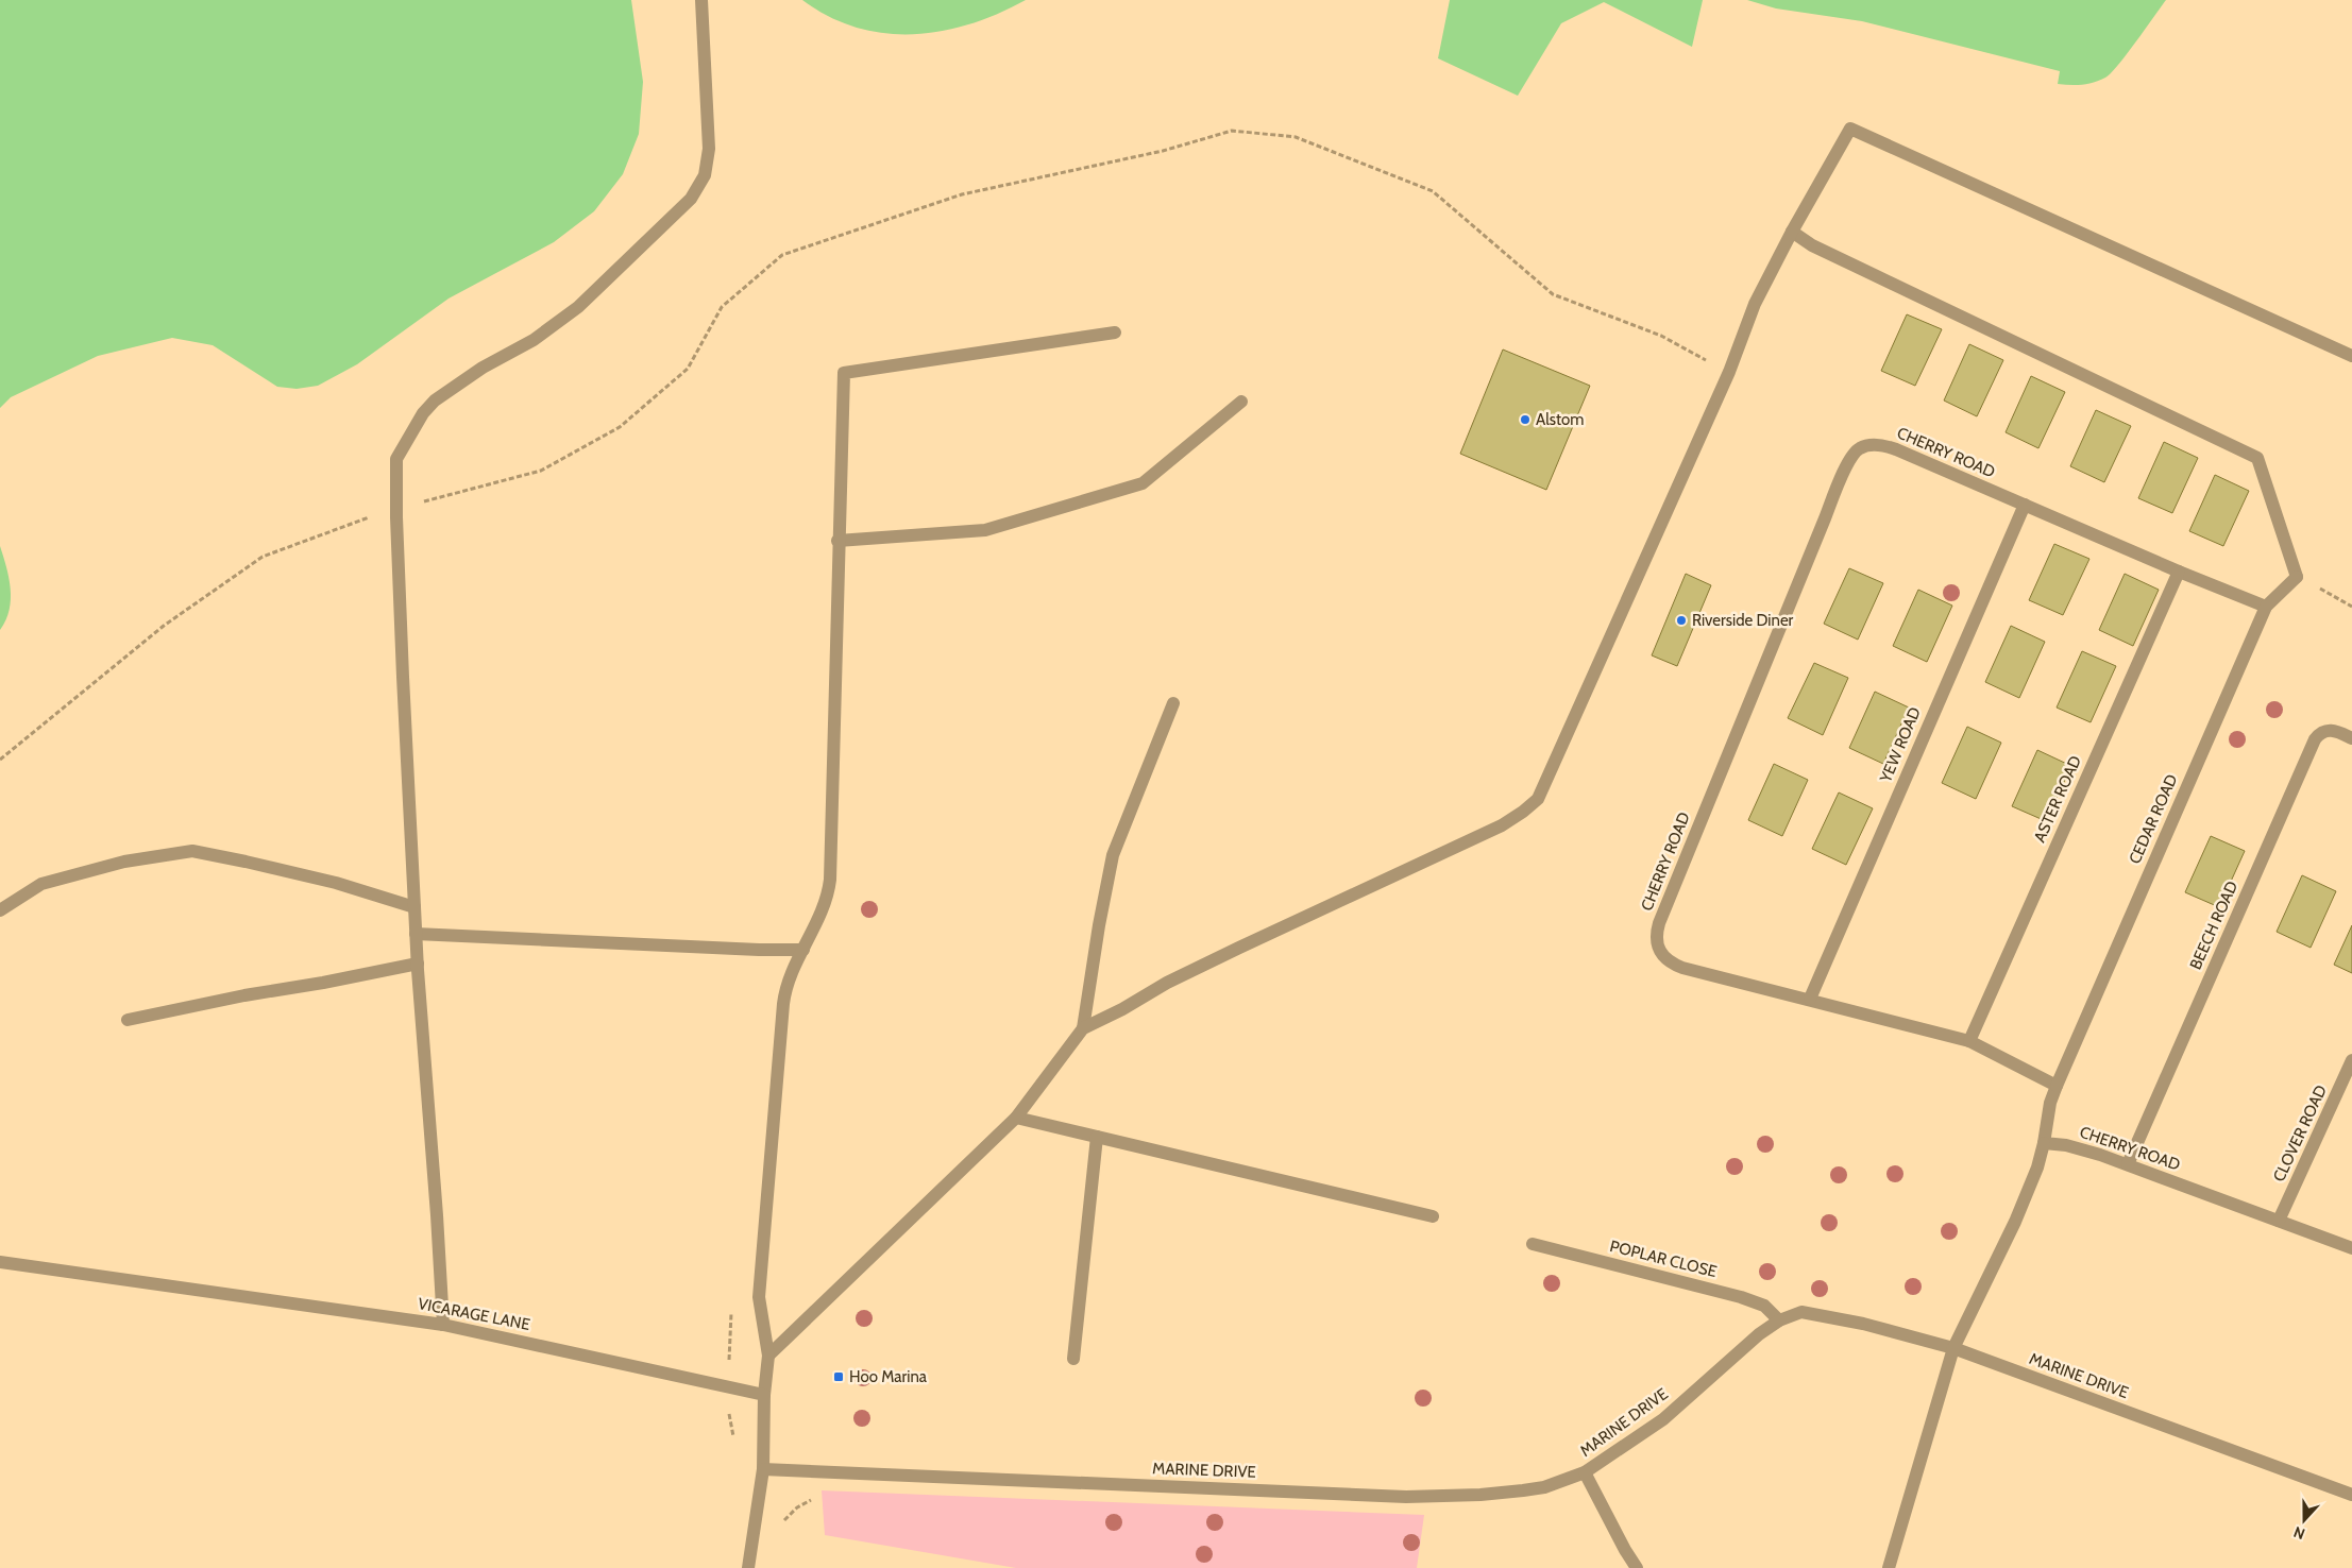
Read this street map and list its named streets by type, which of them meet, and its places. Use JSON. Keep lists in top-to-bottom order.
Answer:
{
  "streets": {
    "street": [
      "CHERRY ROAD",
      "YEW ROAD",
      "ASTER ROAD",
      "CEDAR ROAD",
      "BEECH ROAD",
      "CLOVER ROAD",
      "POPLAR CLOSE",
      "VICARAGE LANE",
      "MARINE DRIVE"
    ]
  },
  "crossings": [
    ["CHERRY ROAD", "YEW ROAD"],
    ["CHERRY ROAD", "ASTER ROAD"],
    ["CHERRY ROAD", "CEDAR ROAD"],
    ["CHERRY ROAD", "BEECH ROAD"],
    ["CHERRY ROAD", "CLOVER ROAD"],
    ["POPLAR CLOSE", "MARINE DRIVE"]
  ],
  "places": {
    "other": ["Alstom", "Riverside Diner"],
    "transit": ["Hoo Marina"]
  },
  "north": "bottom"
}
